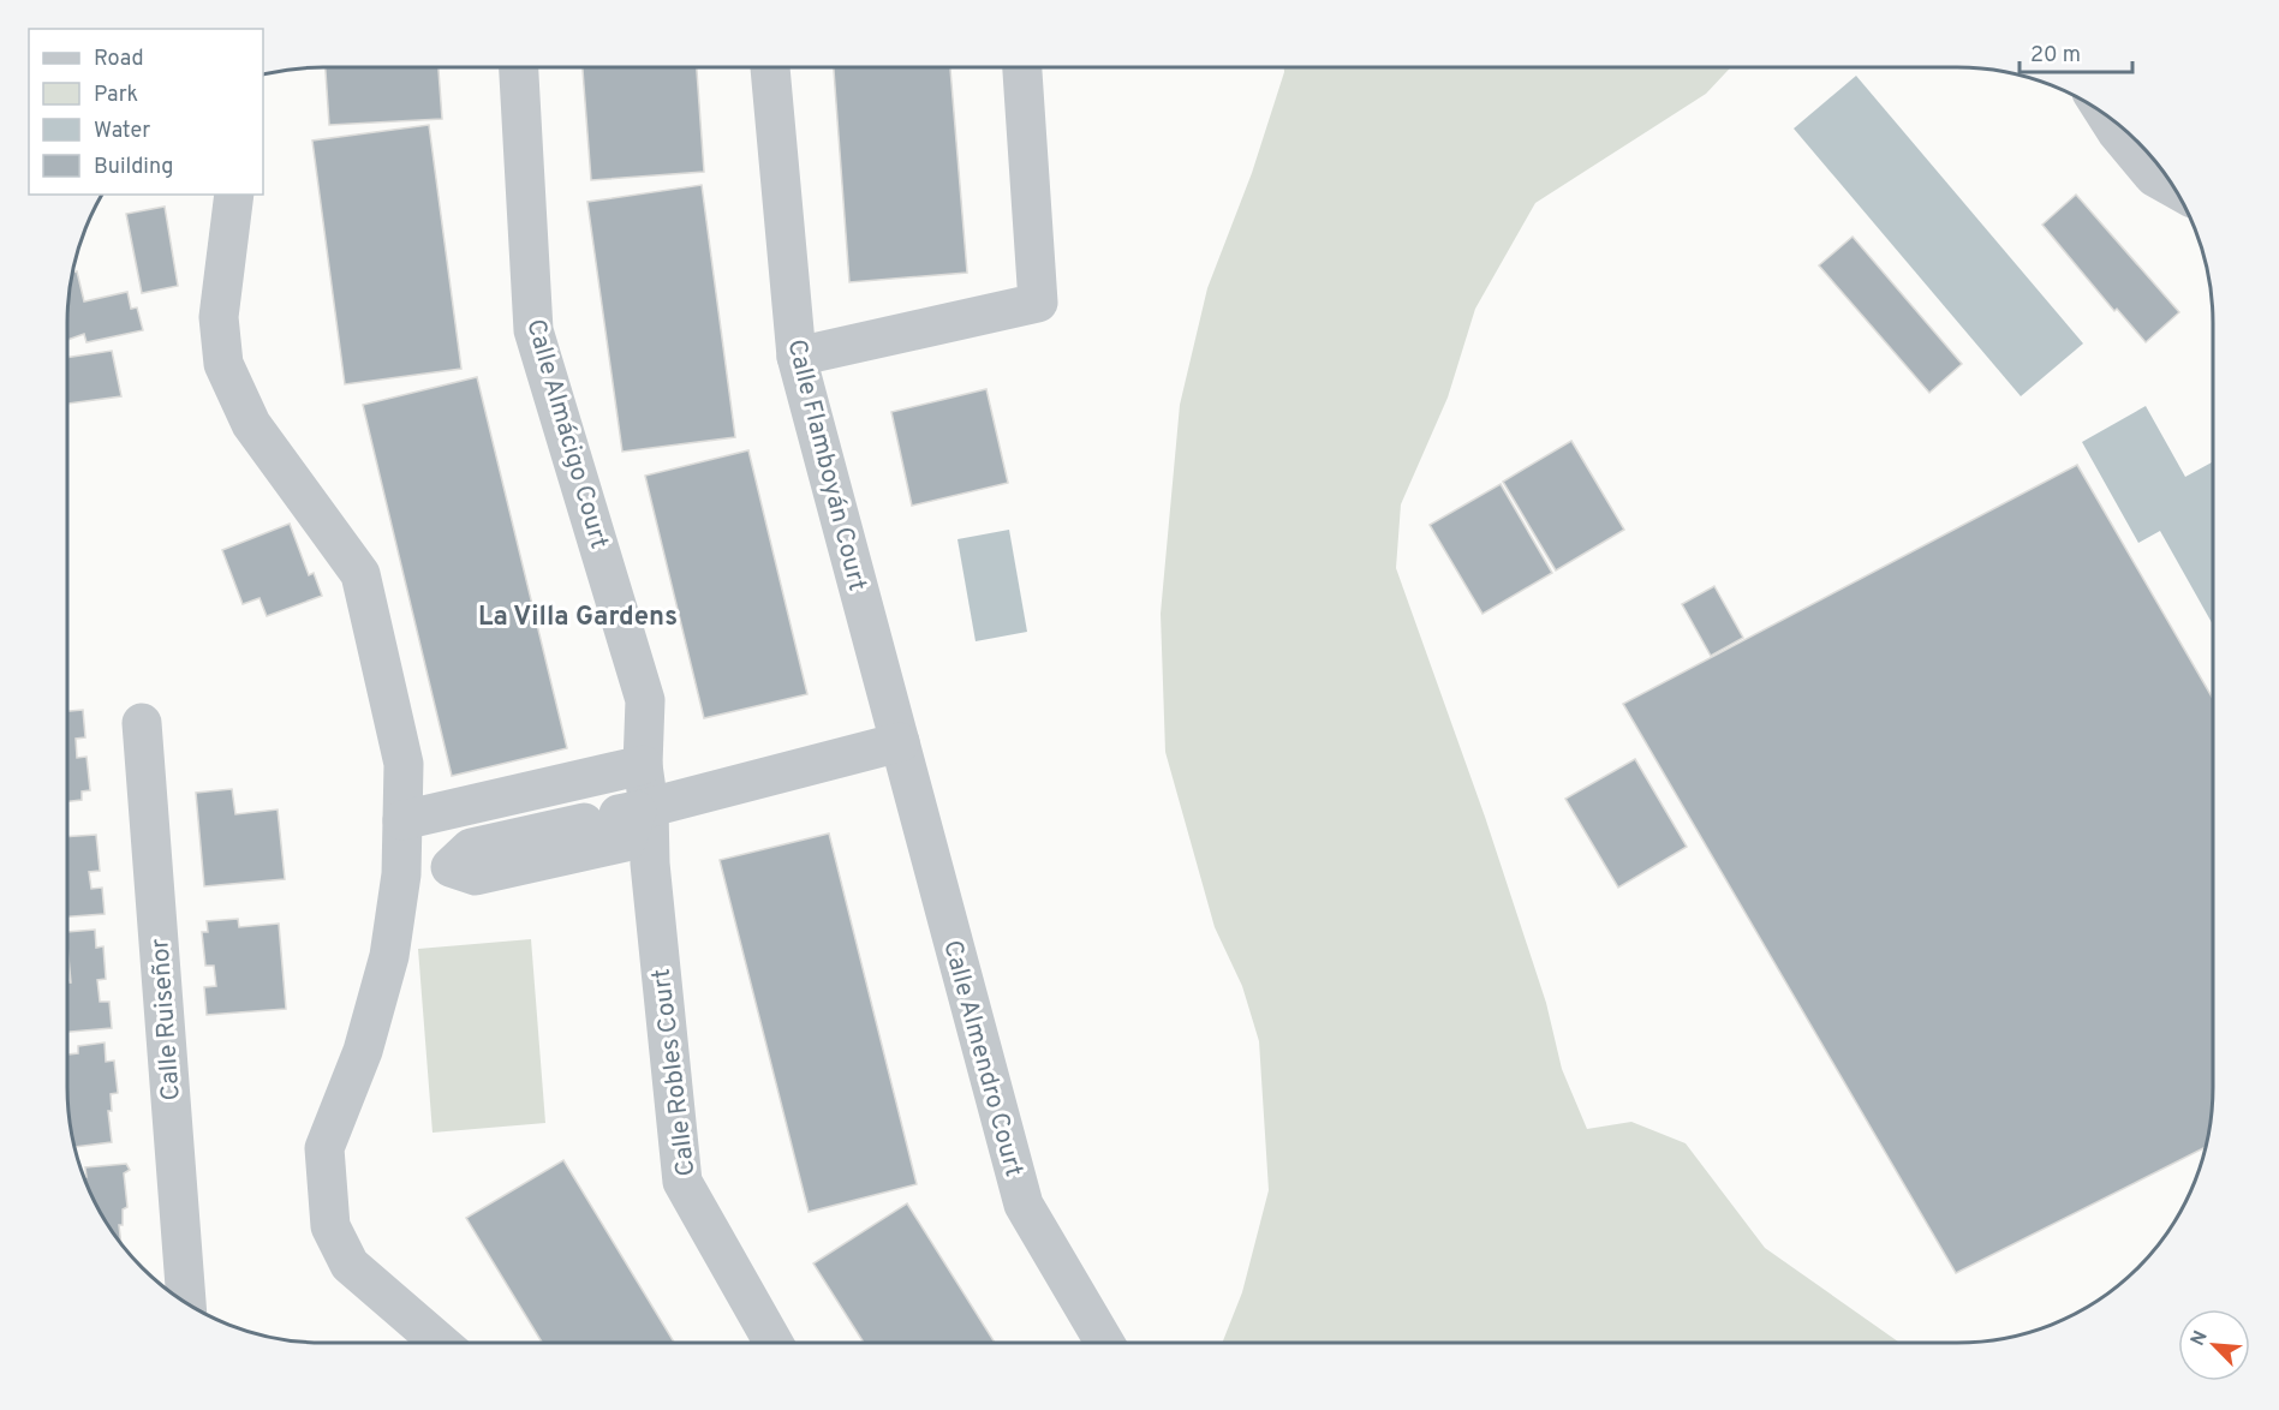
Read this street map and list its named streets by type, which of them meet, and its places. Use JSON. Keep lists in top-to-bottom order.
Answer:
{
  "streets": {
    "street": [
      "Calle Almácigo Court",
      "Calle Flamboyán Court",
      "Calle Ruiseñor",
      "Calle Almendro Court",
      "Calle Robles Court"
    ]
  },
  "crossings": [
    ["Calle Almácigo Court", "Calle Robles Court"],
    ["Calle Flamboyán Court", "Calle Almendro Court"]
  ],
  "districts": ["La Villa Gardens"],
  "legend": [
    "Road",
    "Park",
    "Water",
    "Building"
  ],
  "scale_bar": "20 m",
  "north": "top left"
}
